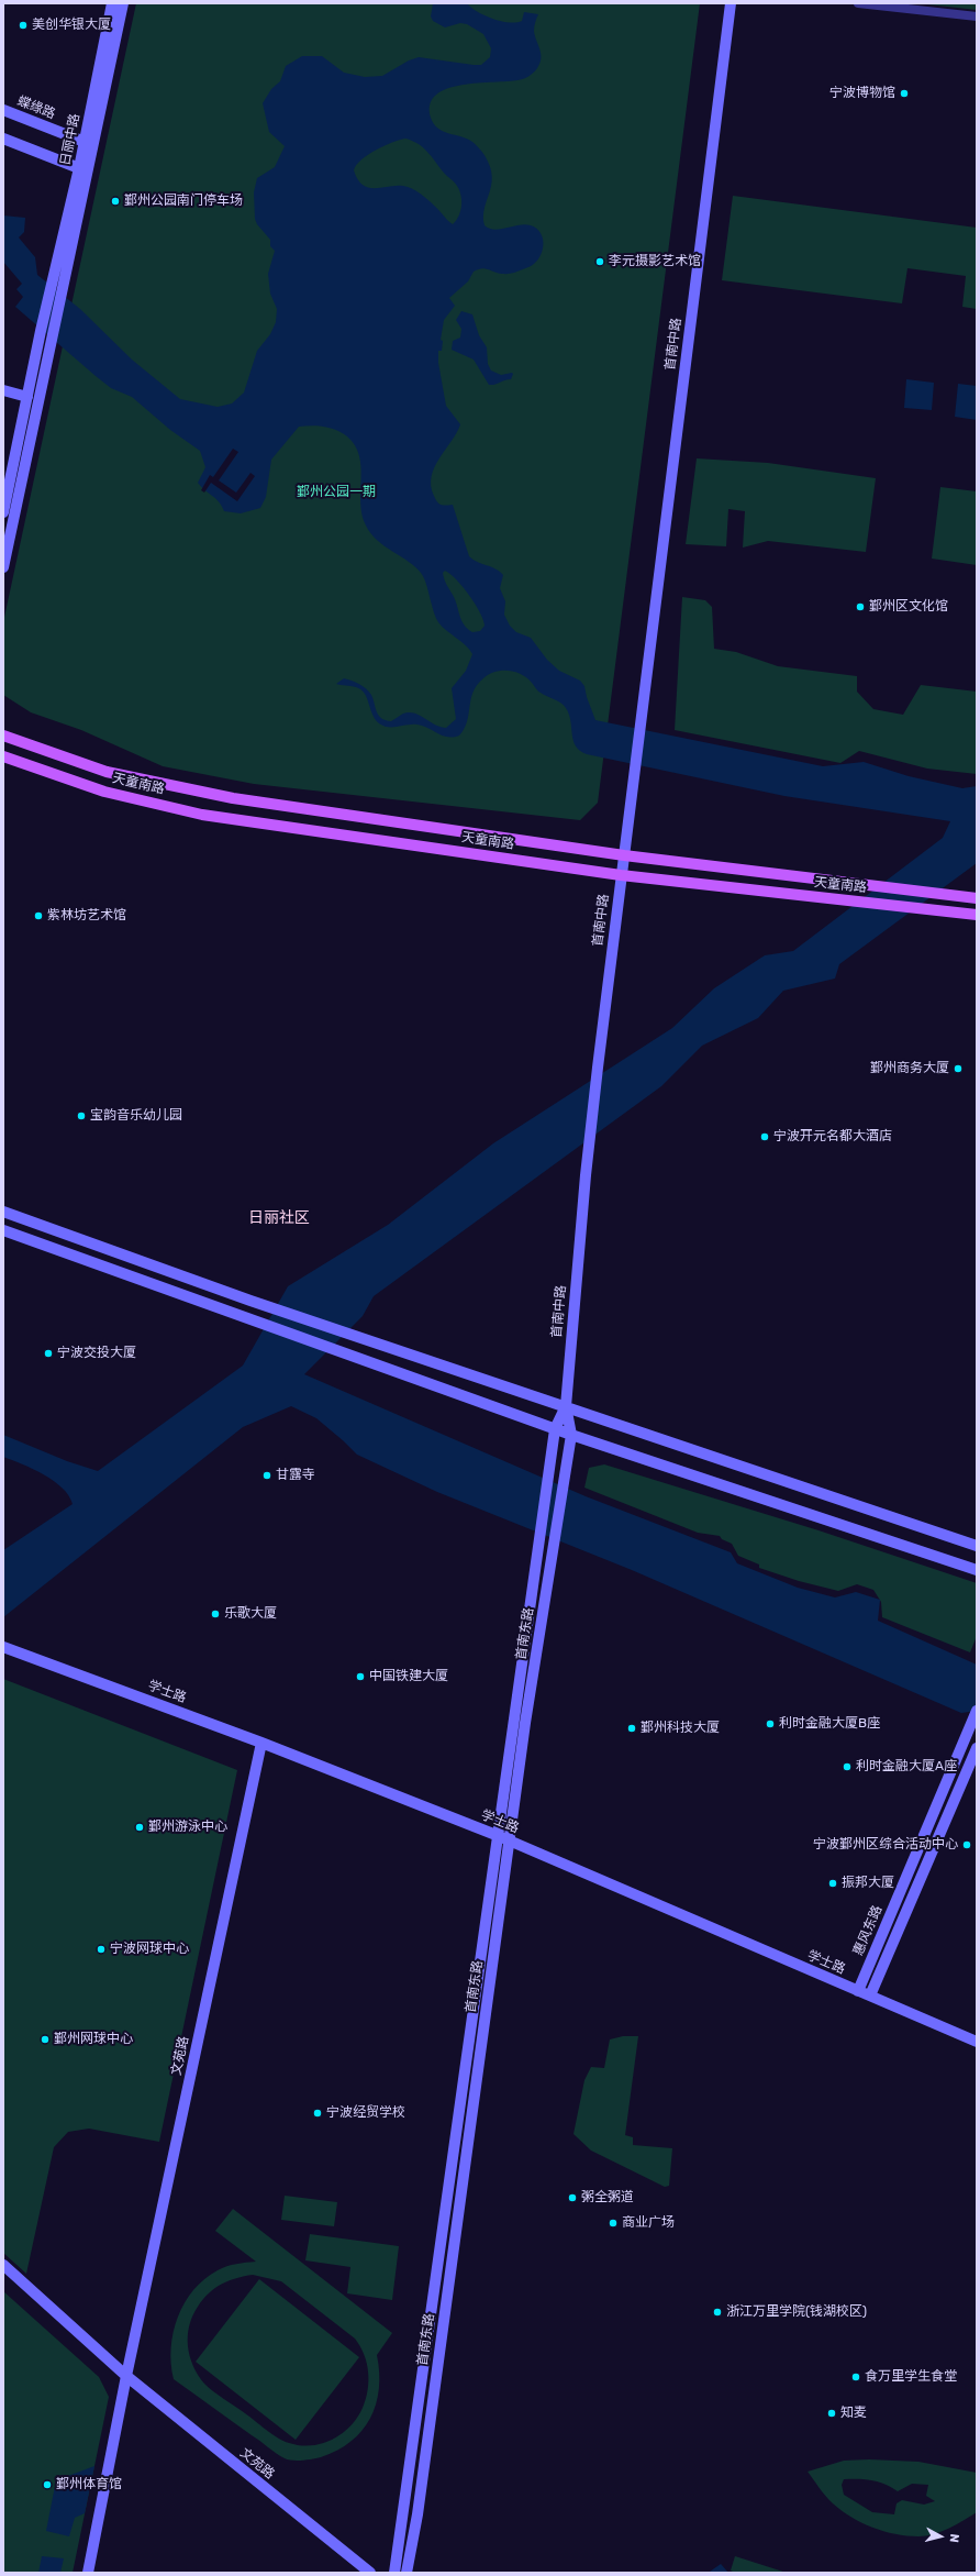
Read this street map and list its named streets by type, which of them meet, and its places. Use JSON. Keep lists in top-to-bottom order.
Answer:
{
  "streets": {
    "main road": [
      "蝶缘路",
      "日丽中路",
      "首南中路",
      "天童南路",
      "首南东路",
      "学士路",
      "惠风东路",
      "文苑路"
    ]
  },
  "crossings": [
    ["蝶缘路", "日丽中路"],
    ["首南中路", "天童南路"],
    ["首南中路", "首南东路"],
    ["首南东路", "学士路"],
    ["学士路", "惠风东路"],
    ["学士路", "文苑路"]
  ],
  "districts": ["日丽社区"],
  "parks": ["鄞州公园一期"],
  "places": [
    "美创华银大厦",
    "宁波博物馆",
    "鄞州公园南门停车场",
    "李元摄影艺术馆",
    "鄞州区文化馆",
    "紫林坊艺术馆",
    "鄞州商务大厦",
    "宝韵音乐幼儿园",
    "宁波开元名都大酒店",
    "宁波交投大厦",
    "甘露寺",
    "乐歌大厦",
    "中国铁建大厦",
    "利时金融大厦B座",
    "鄞州科技大厦",
    "利时金融大厦A座",
    "鄞州游泳中心",
    "宁波鄞州区综合活动中心",
    "振邦大厦",
    "宁波网球中心",
    "鄞州网球中心",
    "宁波经贸学校",
    "粥全粥道",
    "商业广场",
    "浙江万里学院(钱湖校区)",
    "食万里学生食堂",
    "知麦",
    "鄞州体育馆"
  ],
  "north": "right"
}
